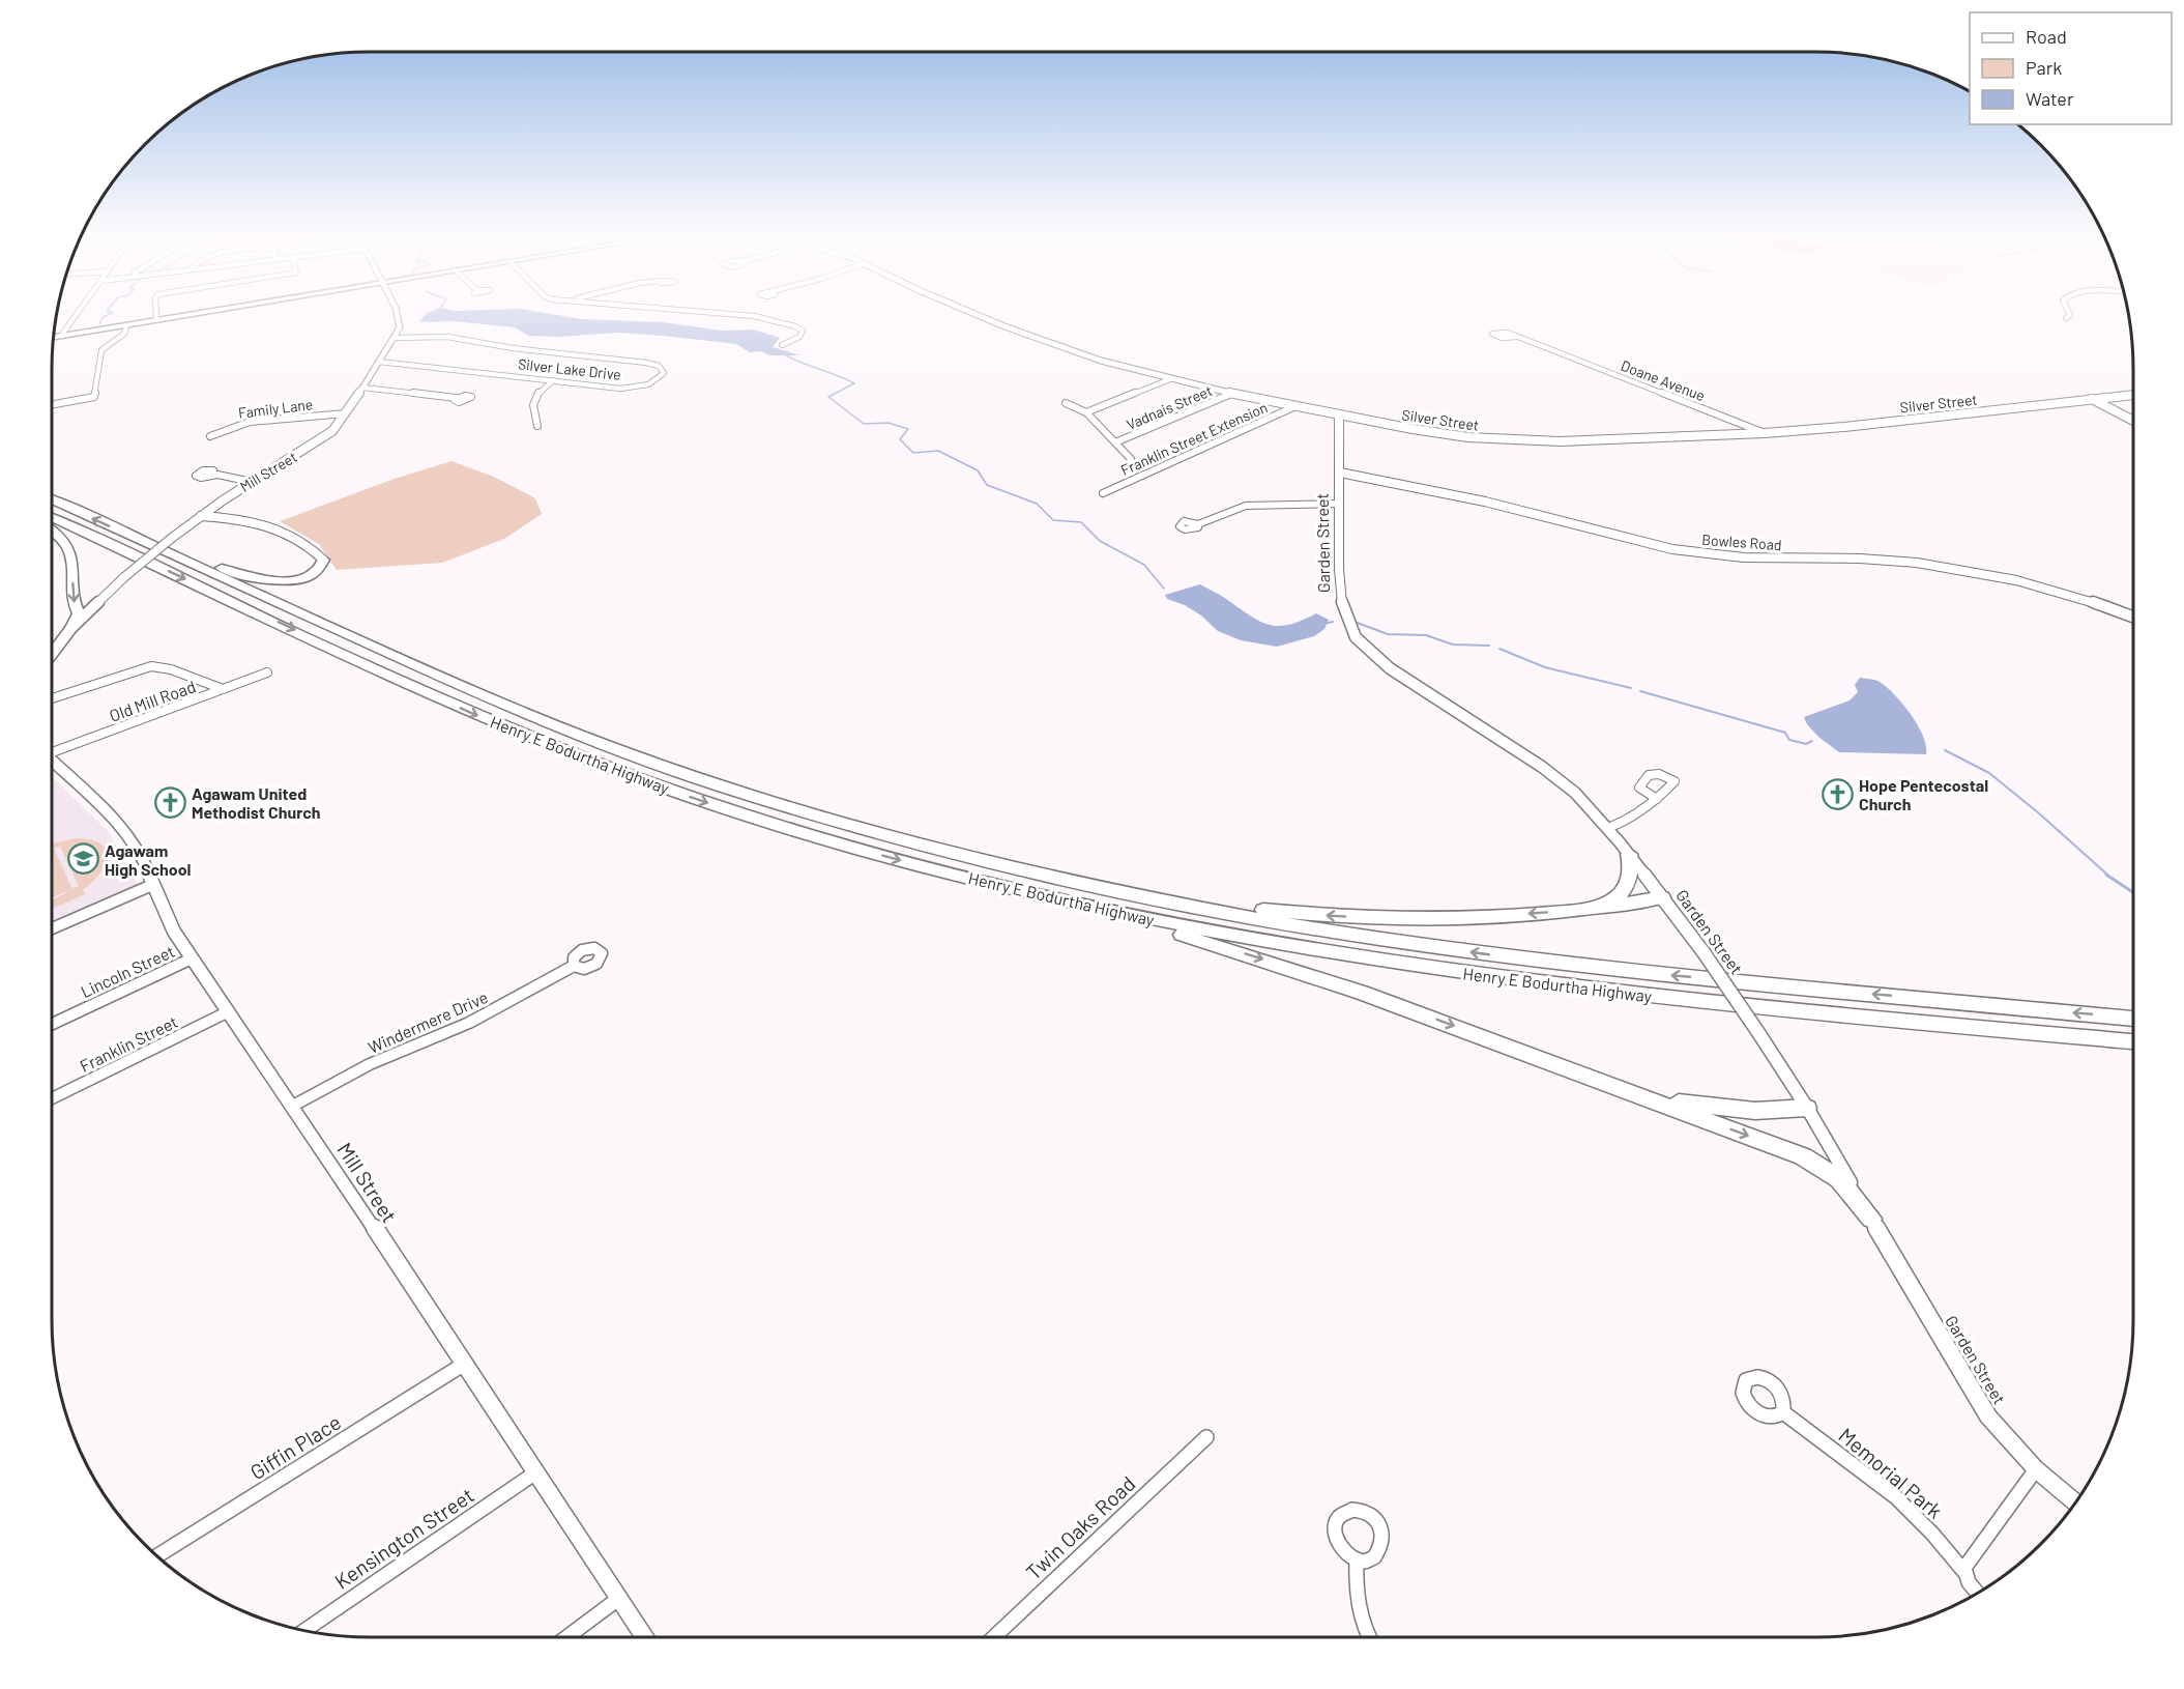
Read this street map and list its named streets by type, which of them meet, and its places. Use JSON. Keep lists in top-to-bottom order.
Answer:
{
  "streets": {
    "highway": ["Henry E Bodurtha Highway"],
    "street": [
      "Silver Lake Drive",
      "Doane Avenue",
      "Silver Street",
      "Vadnais Street",
      "Family Lane",
      "Franklin Street Extension",
      "Mill Street",
      "Bowles Road",
      "Garden Street",
      "Old Mill Road",
      "Lincoln Street",
      "Windermere Drive",
      "Franklin Street",
      "Giffin Place",
      "Memorial Park",
      "Twin Oaks Road",
      "Kensington Street"
    ]
  },
  "crossings": [
    ["Silver Lake Drive", "Mill Street"],
    ["Doane Avenue", "Silver Street"],
    ["Silver Street", "Vadnais Street"],
    ["Silver Street", "Franklin Street Extension"],
    ["Silver Street", "Garden Street"],
    ["Family Lane", "Mill Street"],
    ["Mill Street", "Lincoln Street"],
    ["Mill Street", "Windermere Drive"],
    ["Mill Street", "Franklin Street"],
    ["Mill Street", "Giffin Place"],
    ["Mill Street", "Kensington Street"],
    ["Bowles Road", "Garden Street"]
  ],
  "places": {
    "church": ["Hope Pentecostal Church", "Agawam United Methodist Church"],
    "school or university": ["Agawam High School"]
  },
  "legend": ["Road", "Park", "Water"]
}
